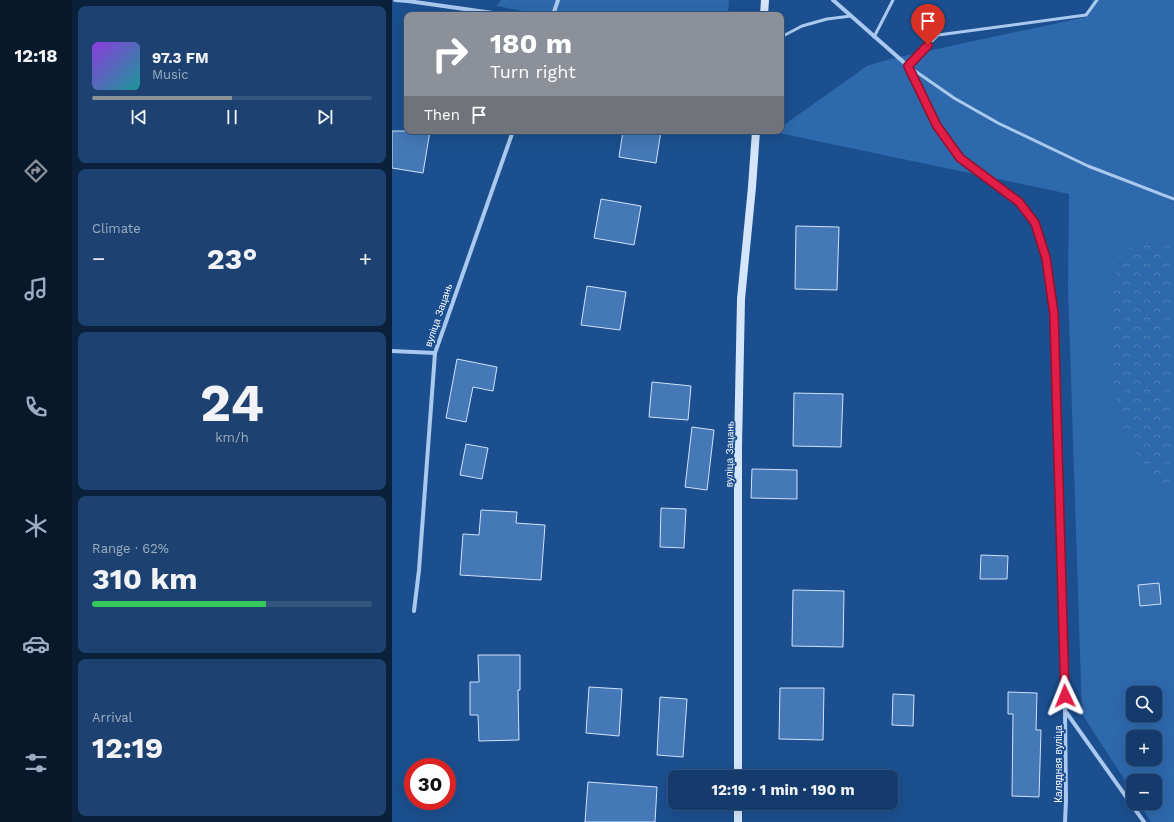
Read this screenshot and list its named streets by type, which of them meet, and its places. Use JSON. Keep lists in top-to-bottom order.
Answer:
{
  "streets": {
    "street": ["вуліца Зацань", "Калядная вуліца"]
  },
  "page": {
    "tabs": "12:18",
    "turn": ["180 m", "Turn right"],
    "song": ["97.3 FM", "Music"],
    "then": "Then",
    "tile": [
      "Climate",
      ["24", "km/h"],
      ["Range · 62%", "310 km"],
      ["Arrival", "12:19"]
    ],
    "heat": ["−", "23°", "+"],
    "map_buttons": ["+", "−"],
    "limit": "30",
    "trip": "12:19 · 1 min · 190 m"
  }
}
